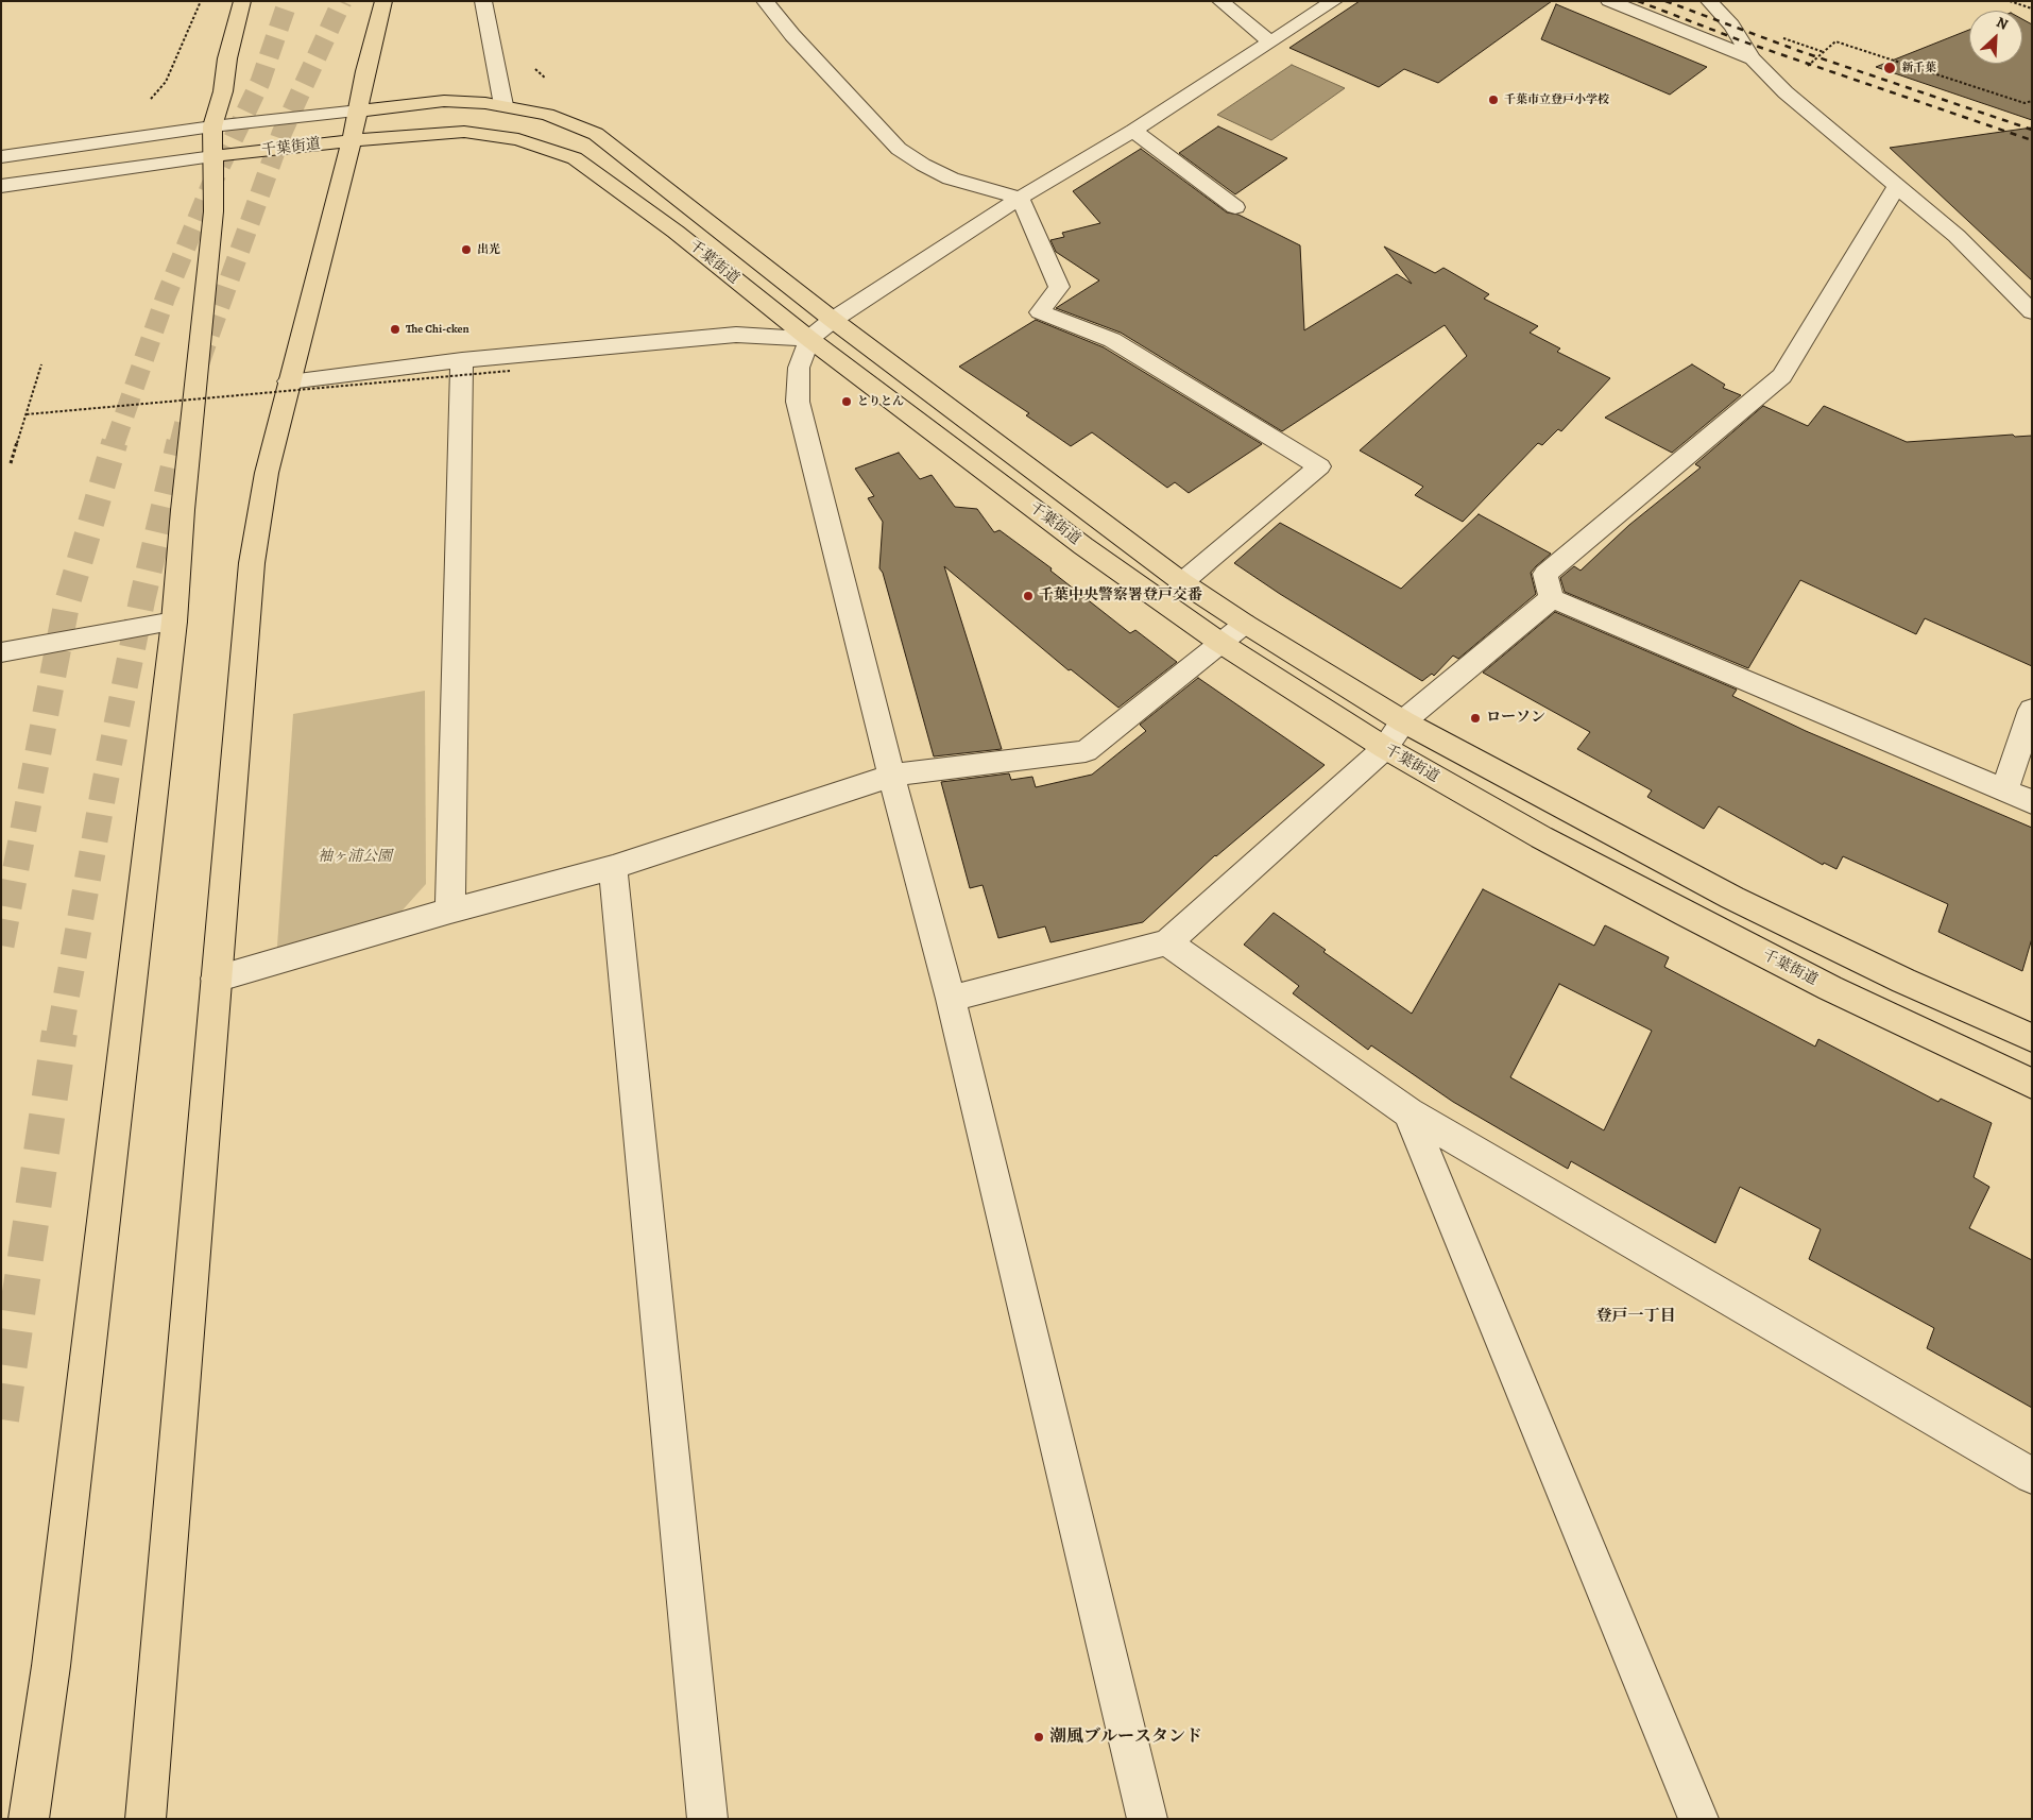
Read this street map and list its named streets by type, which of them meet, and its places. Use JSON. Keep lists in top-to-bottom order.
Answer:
{
  "streets": {
    "highway": ["千葉街道"]
  },
  "districts": ["登戸一丁目"],
  "parks": ["袖ヶ浦公園"],
  "places": [
    "新千葉",
    "千葉市立登戸小学校",
    "出光",
    "The Chi-cken",
    "とりとん",
    "千葉中央警察署登戸交番",
    "ローソン",
    "潮風ブルースタンド"
  ],
  "north": "top right"
}
